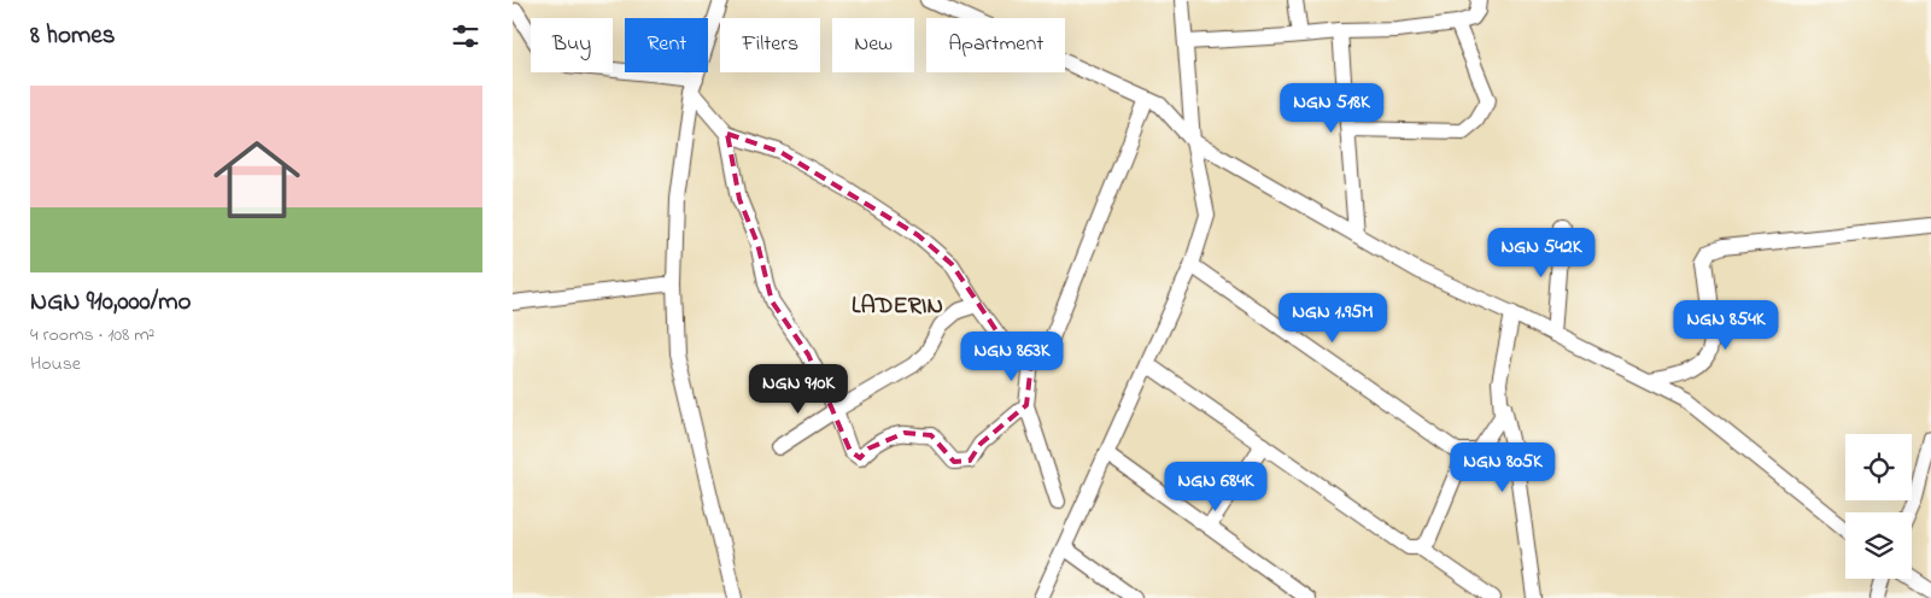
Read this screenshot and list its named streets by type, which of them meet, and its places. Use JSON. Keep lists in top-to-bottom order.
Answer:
{
  "districts": ["LADERIN"],
  "page": {
    "heading": "8 homes",
    "chip": [
      "Buy",
      "Rent",
      "Filters",
      "New",
      "Apartment"
    ],
    "list": [
      {
        "name": "NGN 910,000/mo",
        "note": "4 rooms · 108 m² · House"
      }
    ],
    "price": [
      "NGN 518K",
      "NGN 542K",
      "NGN 1.95M",
      "NGN 854K",
      "NGN 863K",
      "NGN 910K",
      "NGN 805K",
      "NGN 684K"
    ]
  }
}
